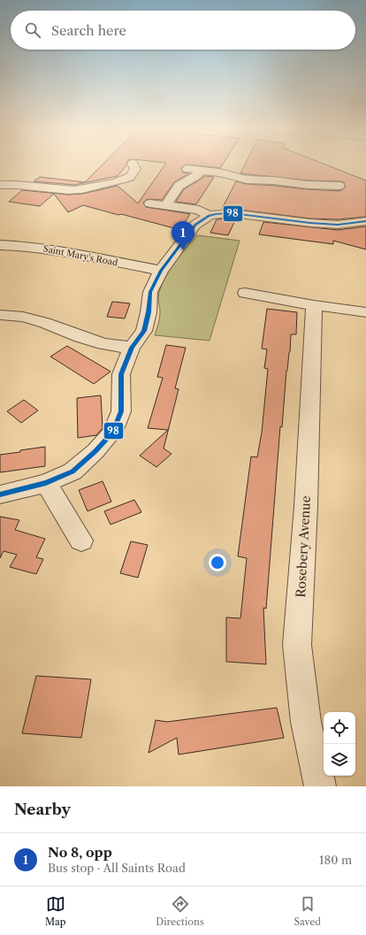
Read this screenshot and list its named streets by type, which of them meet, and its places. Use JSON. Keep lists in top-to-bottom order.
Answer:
{
  "streets": {
    "street": ["Saint Mary's Road", "Rosebery Avenue"]
  },
  "lines": ["transit line 98"],
  "page": {
    "search": "Search here",
    "pins": "1",
    "heading": "Nearby",
    "list": [
      {
        "mark": "1",
        "name": "No 8, opp",
        "note": "Bus stop · All Saints Road",
        "value": "180 m"
      }
    ],
    "nav": ["Map", "Directions", "Saved"]
  }
}
